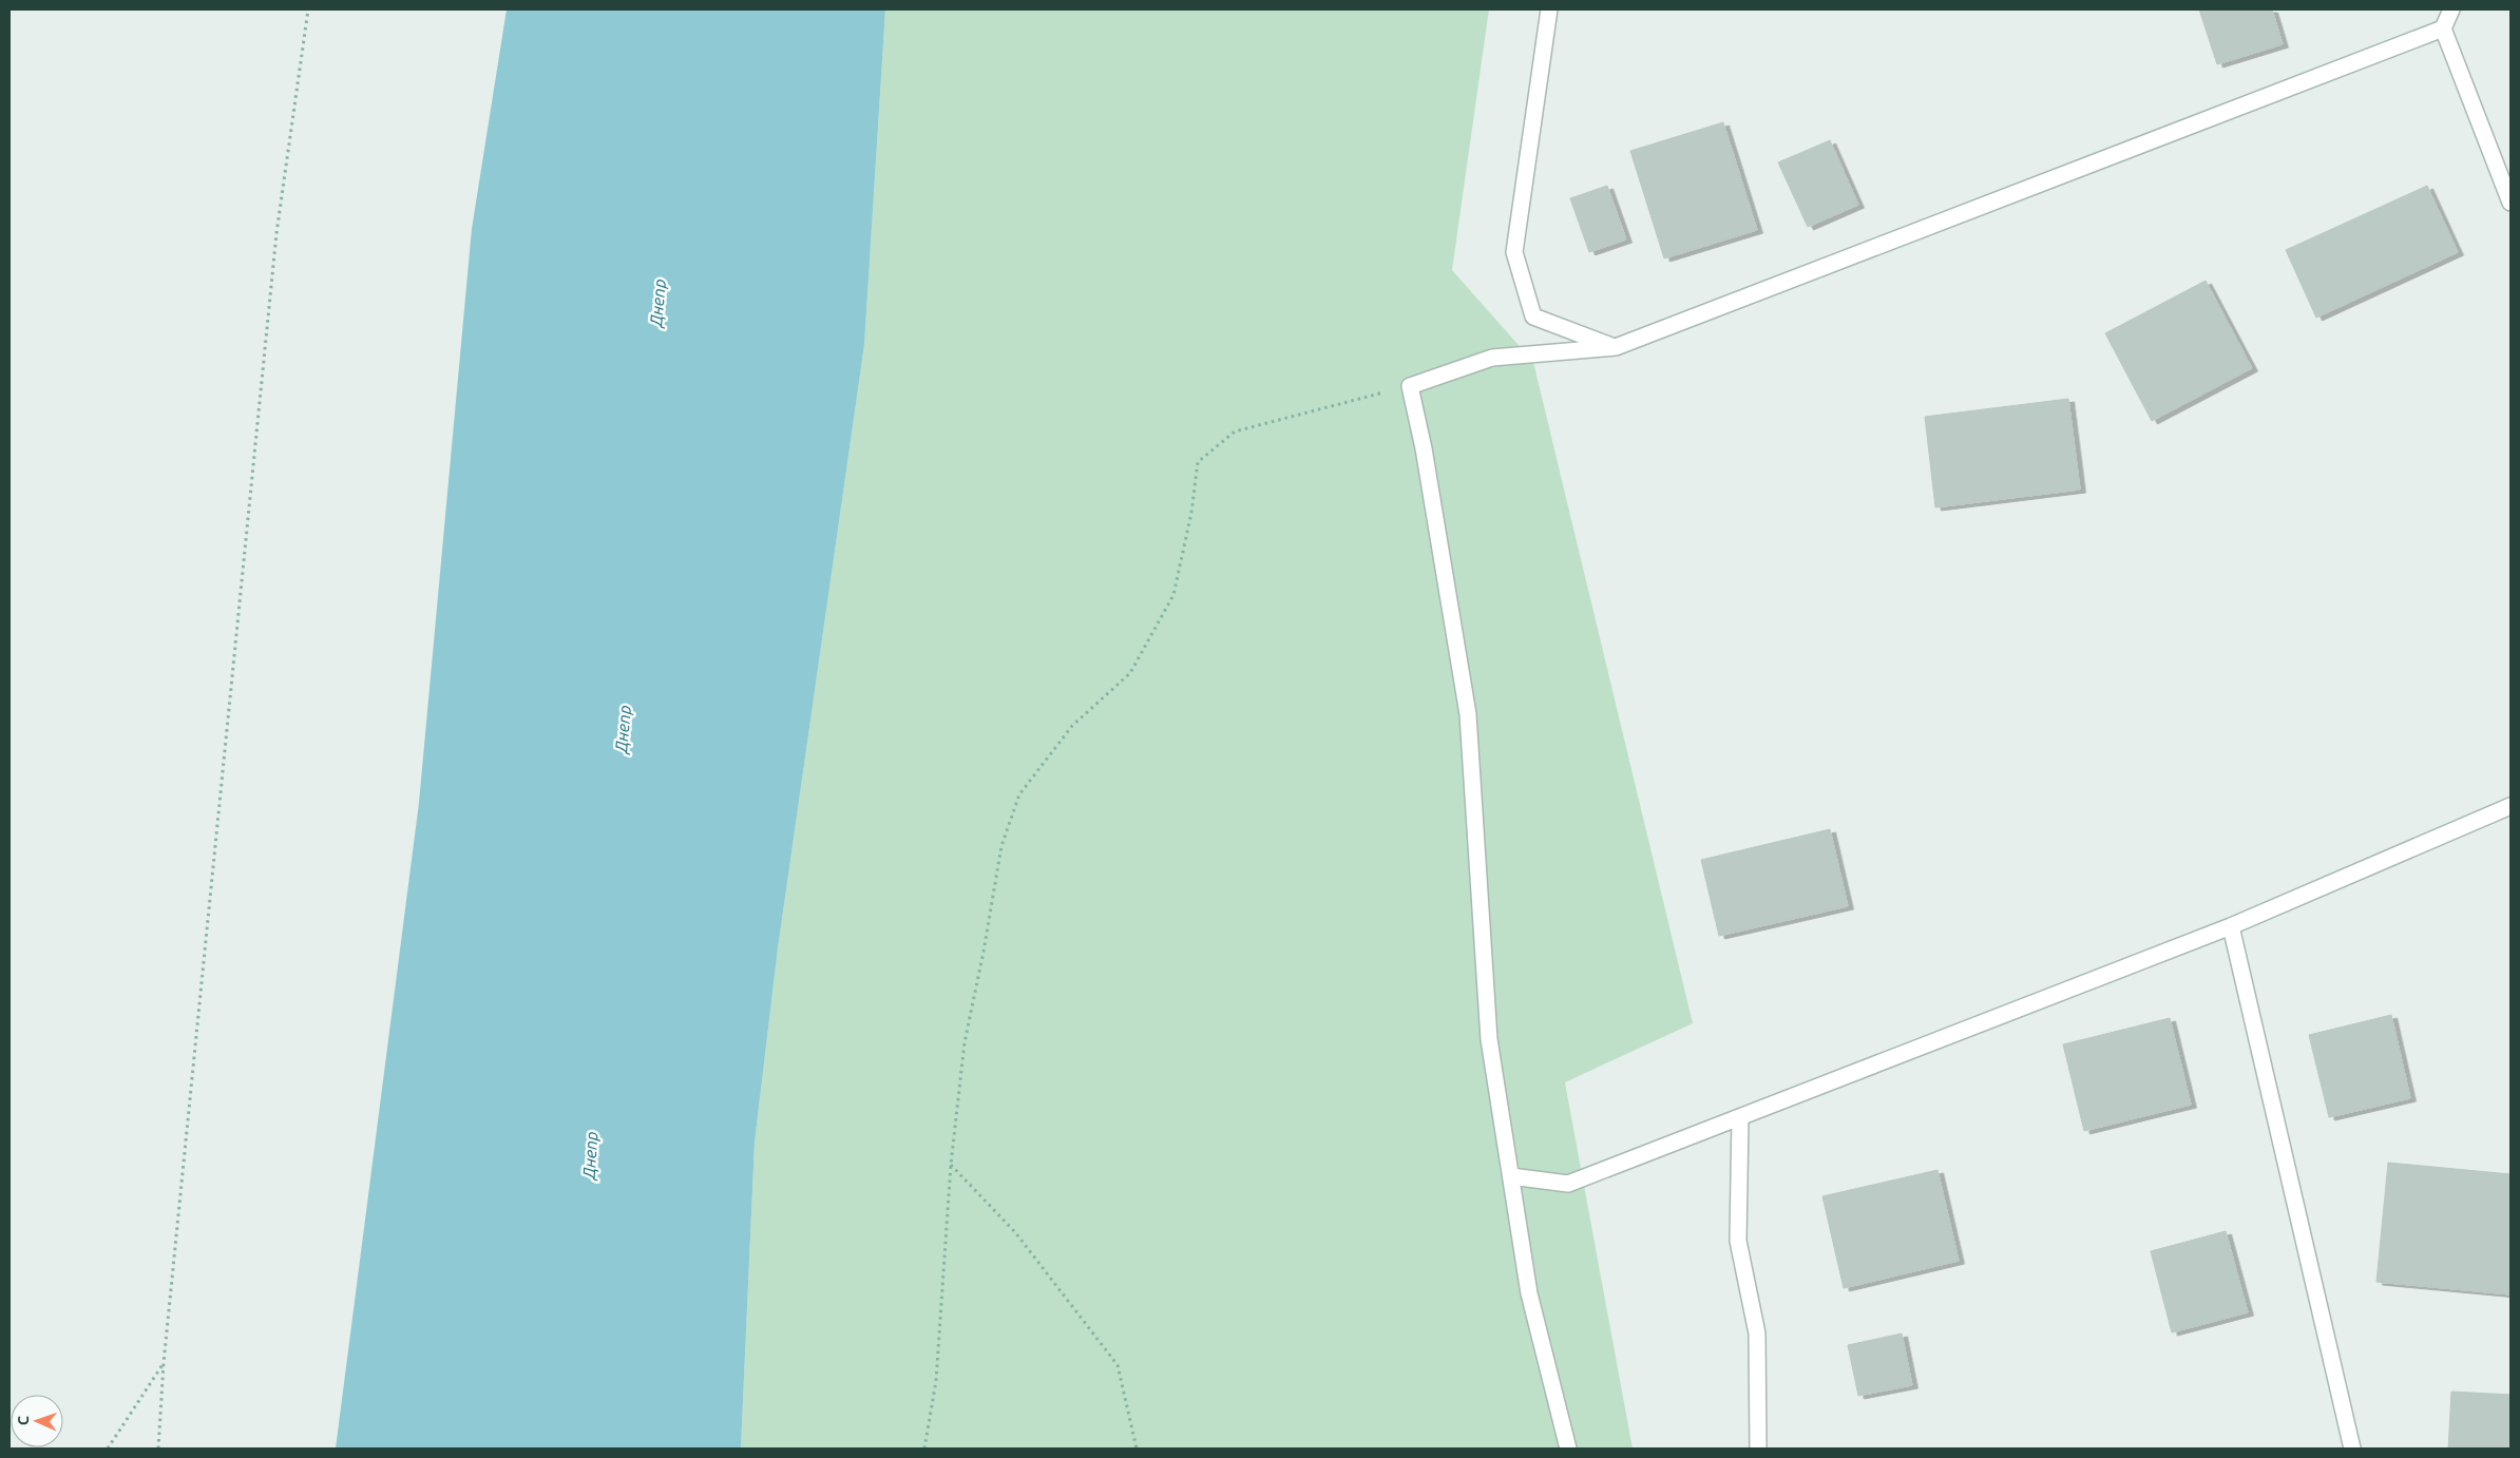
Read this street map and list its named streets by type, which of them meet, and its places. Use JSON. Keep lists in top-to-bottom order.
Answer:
{
  "water": ["Днепр"],
  "north": "left"
}
